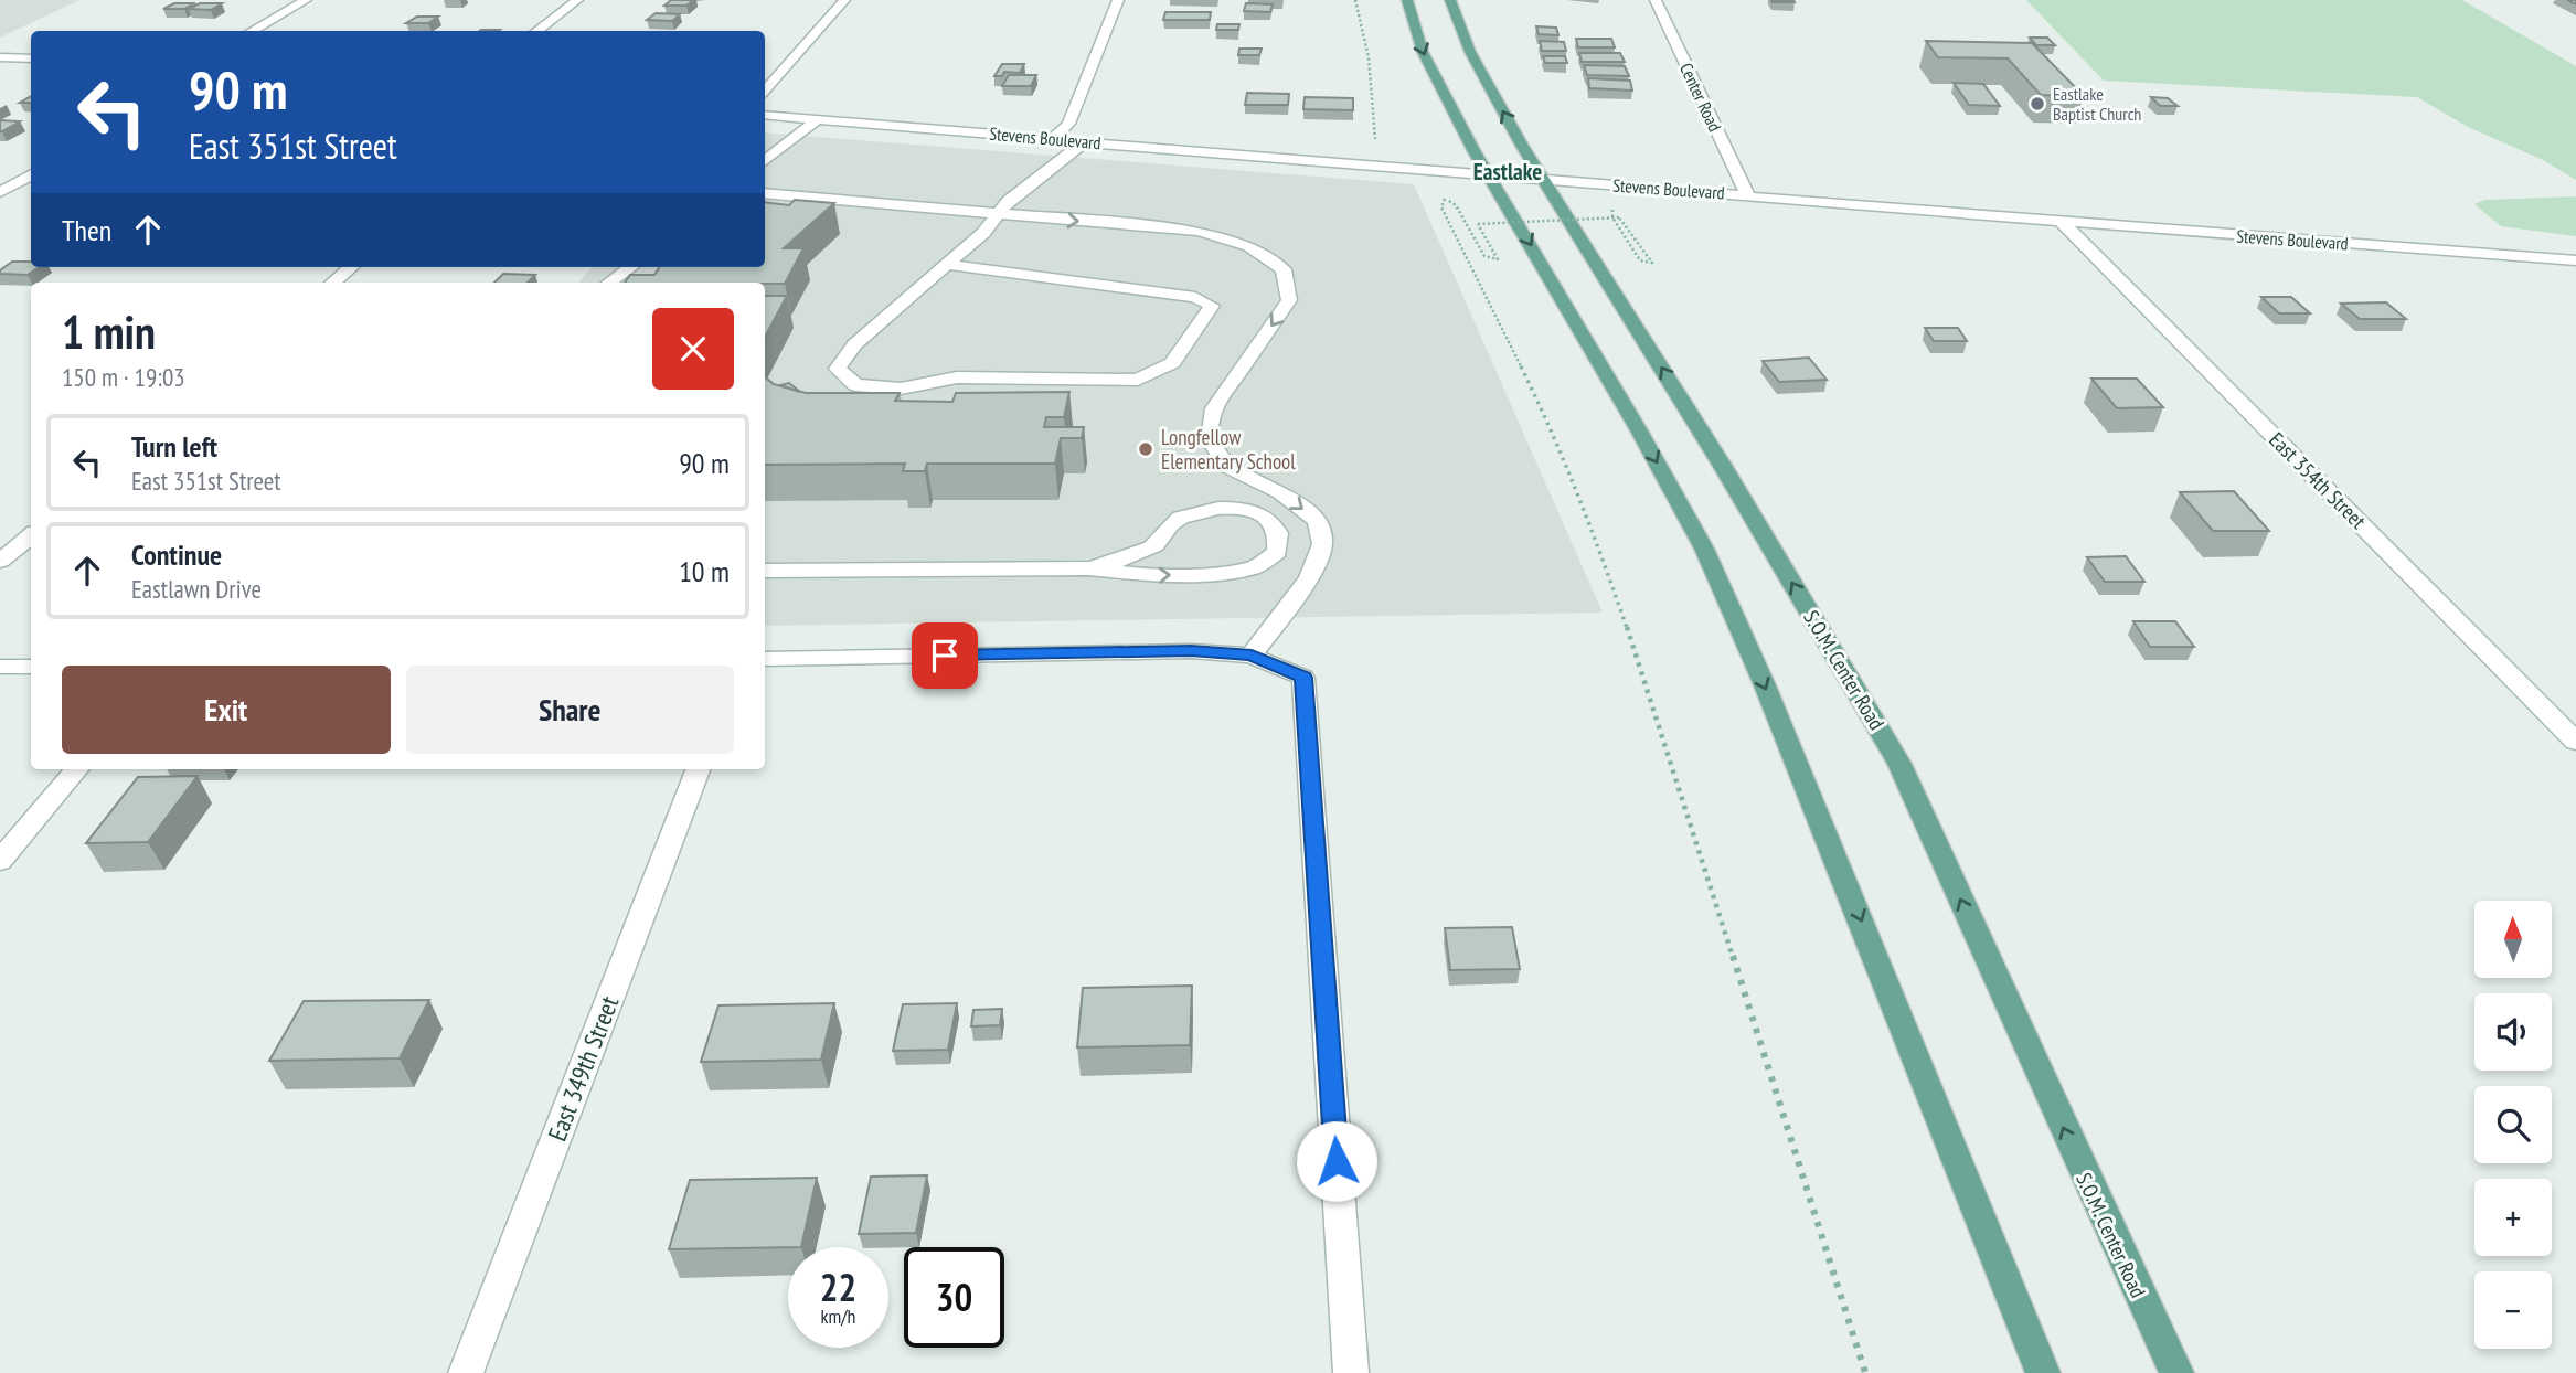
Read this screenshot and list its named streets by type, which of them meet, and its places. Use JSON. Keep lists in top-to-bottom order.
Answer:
{
  "streets": {
    "main road": ["S.O.M. Center Road"],
    "street": [
      "Center Road",
      "Stevens Boulevard",
      "East 354th Street",
      "East 349th Street"
    ]
  },
  "crossings": [
    ["Center Road", "Stevens Boulevard"],
    ["Stevens Boulevard", "East 354th Street"],
    ["Stevens Boulevard", "S.O.M. Center Road"]
  ],
  "districts": ["Eastlake"],
  "places": ["Eastlake Baptist Church", "Longfellow Elementary School"],
  "north": "top",
  "page": {
    "turn": ["90 m", "East 351st Street"],
    "then": "Then",
    "heading": ["1 min", "150 m · 19:03"],
    "list": [
      {
        "name": "Turn left",
        "note": "East 351st Street",
        "value": "90 m"
      },
      {
        "name": "Continue",
        "note": "Eastlawn Drive",
        "value": "10 m"
      }
    ],
    "buttons": ["Exit", "Share"],
    "map_buttons": ["+", "−"],
    "speed": "22 km/h",
    "limit": "30"
  }
}
